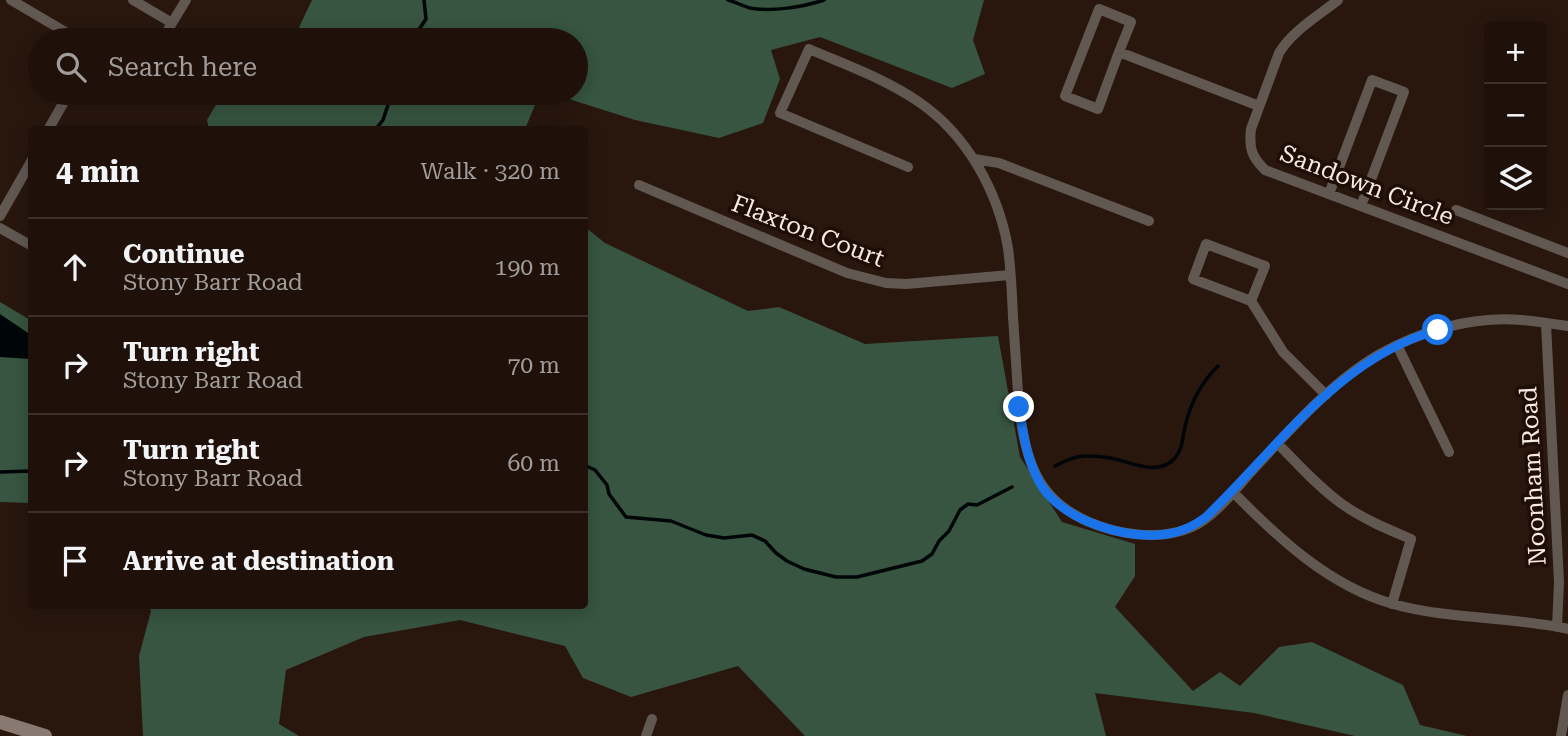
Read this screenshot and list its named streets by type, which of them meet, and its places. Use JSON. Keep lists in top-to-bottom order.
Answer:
{
  "streets": {
    "street": ["Sandown Circle", "Flaxton Court", "Noonham Road"]
  },
  "page": {
    "map_buttons": ["+", "−"],
    "search": "Search here",
    "heading": ["4 min", "Walk · 320 m"],
    "list": [
      ["Continue", "Stony Barr Road", "190 m"],
      ["Turn right", "Stony Barr Road", "70 m"],
      ["Turn right", "Stony Barr Road", "60 m"],
      "Arrive at destination"
    ]
  }
}
